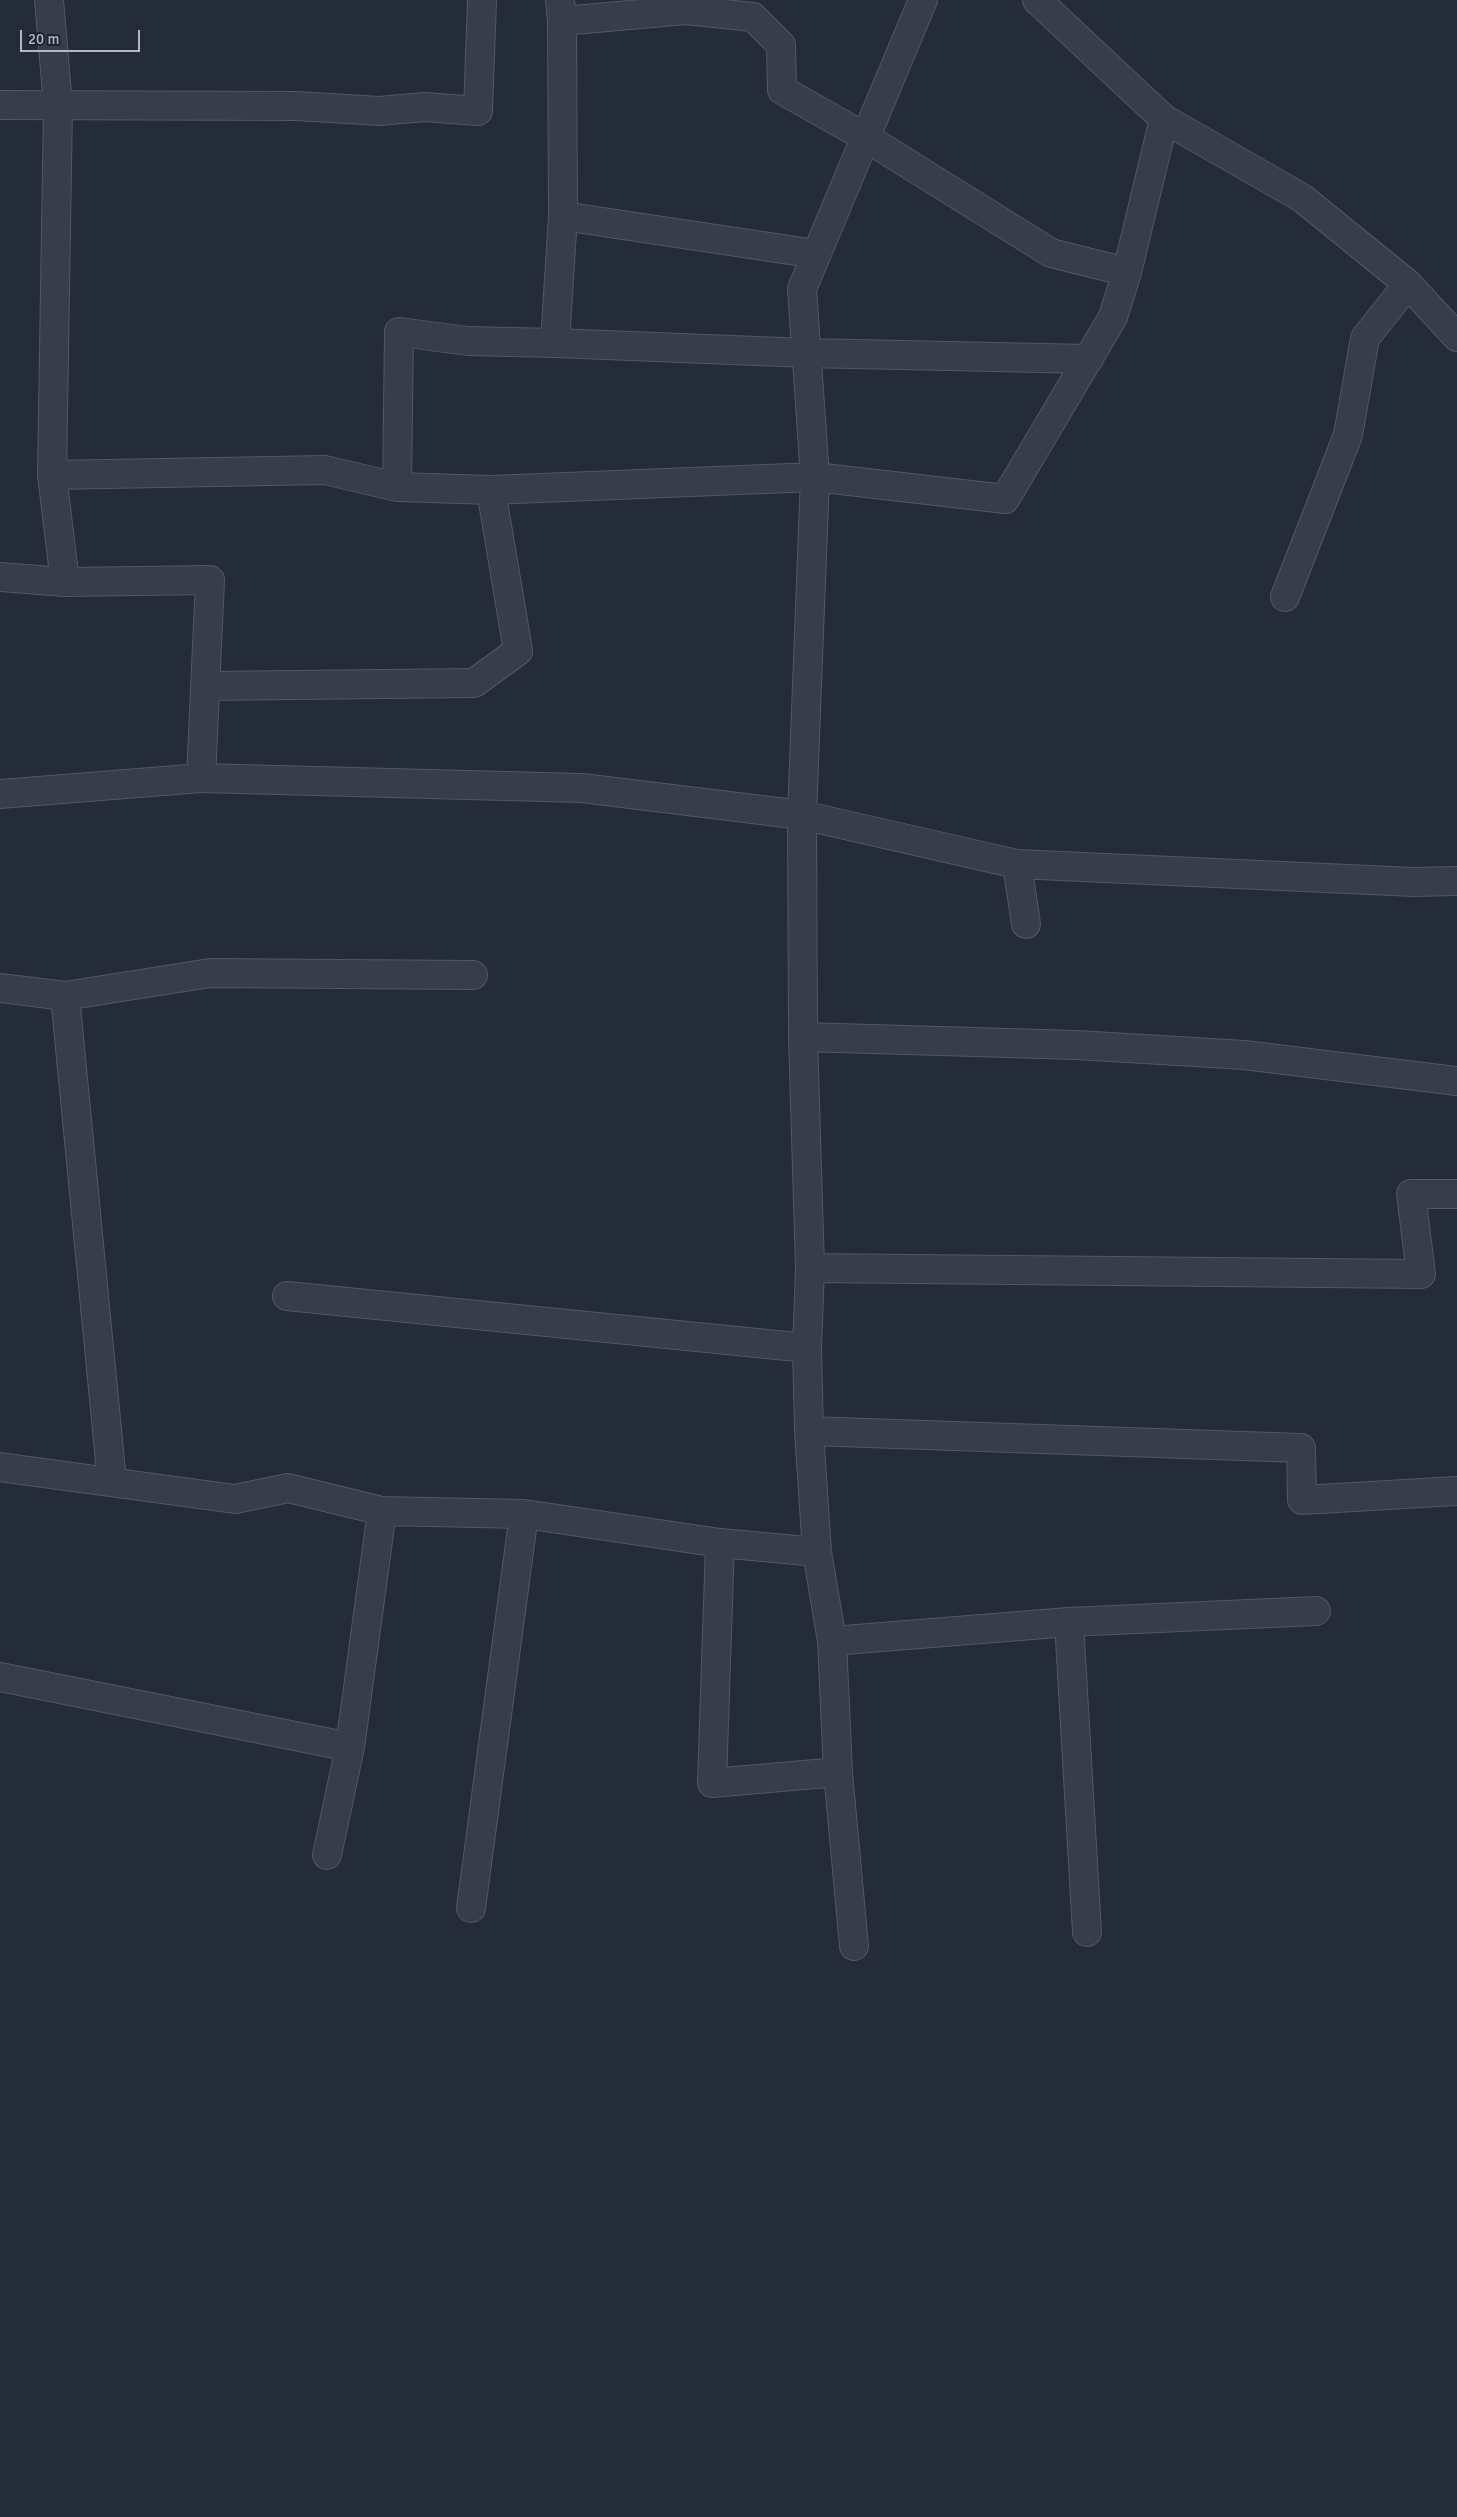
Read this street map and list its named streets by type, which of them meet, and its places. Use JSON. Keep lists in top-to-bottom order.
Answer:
{
  "scale_bar": "20 m"
}
